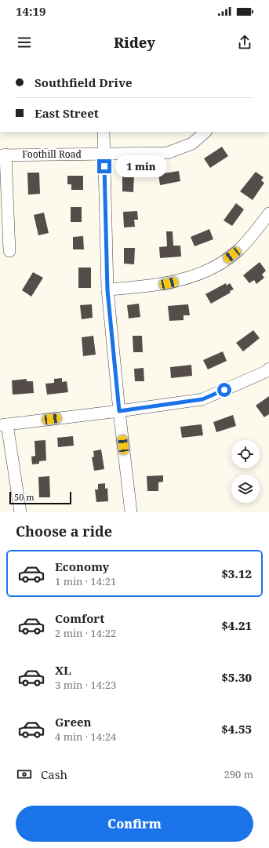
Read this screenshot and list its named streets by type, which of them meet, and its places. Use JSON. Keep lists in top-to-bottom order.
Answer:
{
  "streets": {
    "street": ["Foothill Road"]
  },
  "scale_bar": "50 m",
  "page": {
    "status": "14:19",
    "header": "Ridey",
    "banner": ["Southfield Drive", "East Street"],
    "bubble": "1 min",
    "scale": "50 m",
    "heading": "Choose a ride",
    "list": [
      {
        "name": "Economy",
        "note": "1 min · 14:21",
        "value": "$3.12"
      },
      {
        "name": "Comfort",
        "note": "2 min · 14:22",
        "value": "$4.21"
      },
      {
        "name": "XL",
        "note": "3 min · 14:23",
        "value": "$5.30"
      },
      {
        "name": "Green",
        "note": "4 min · 14:24",
        "value": "$4.55"
      }
    ],
    "pay": ["Cash", "290 m"],
    "buttons": "Confirm"
  }
}
